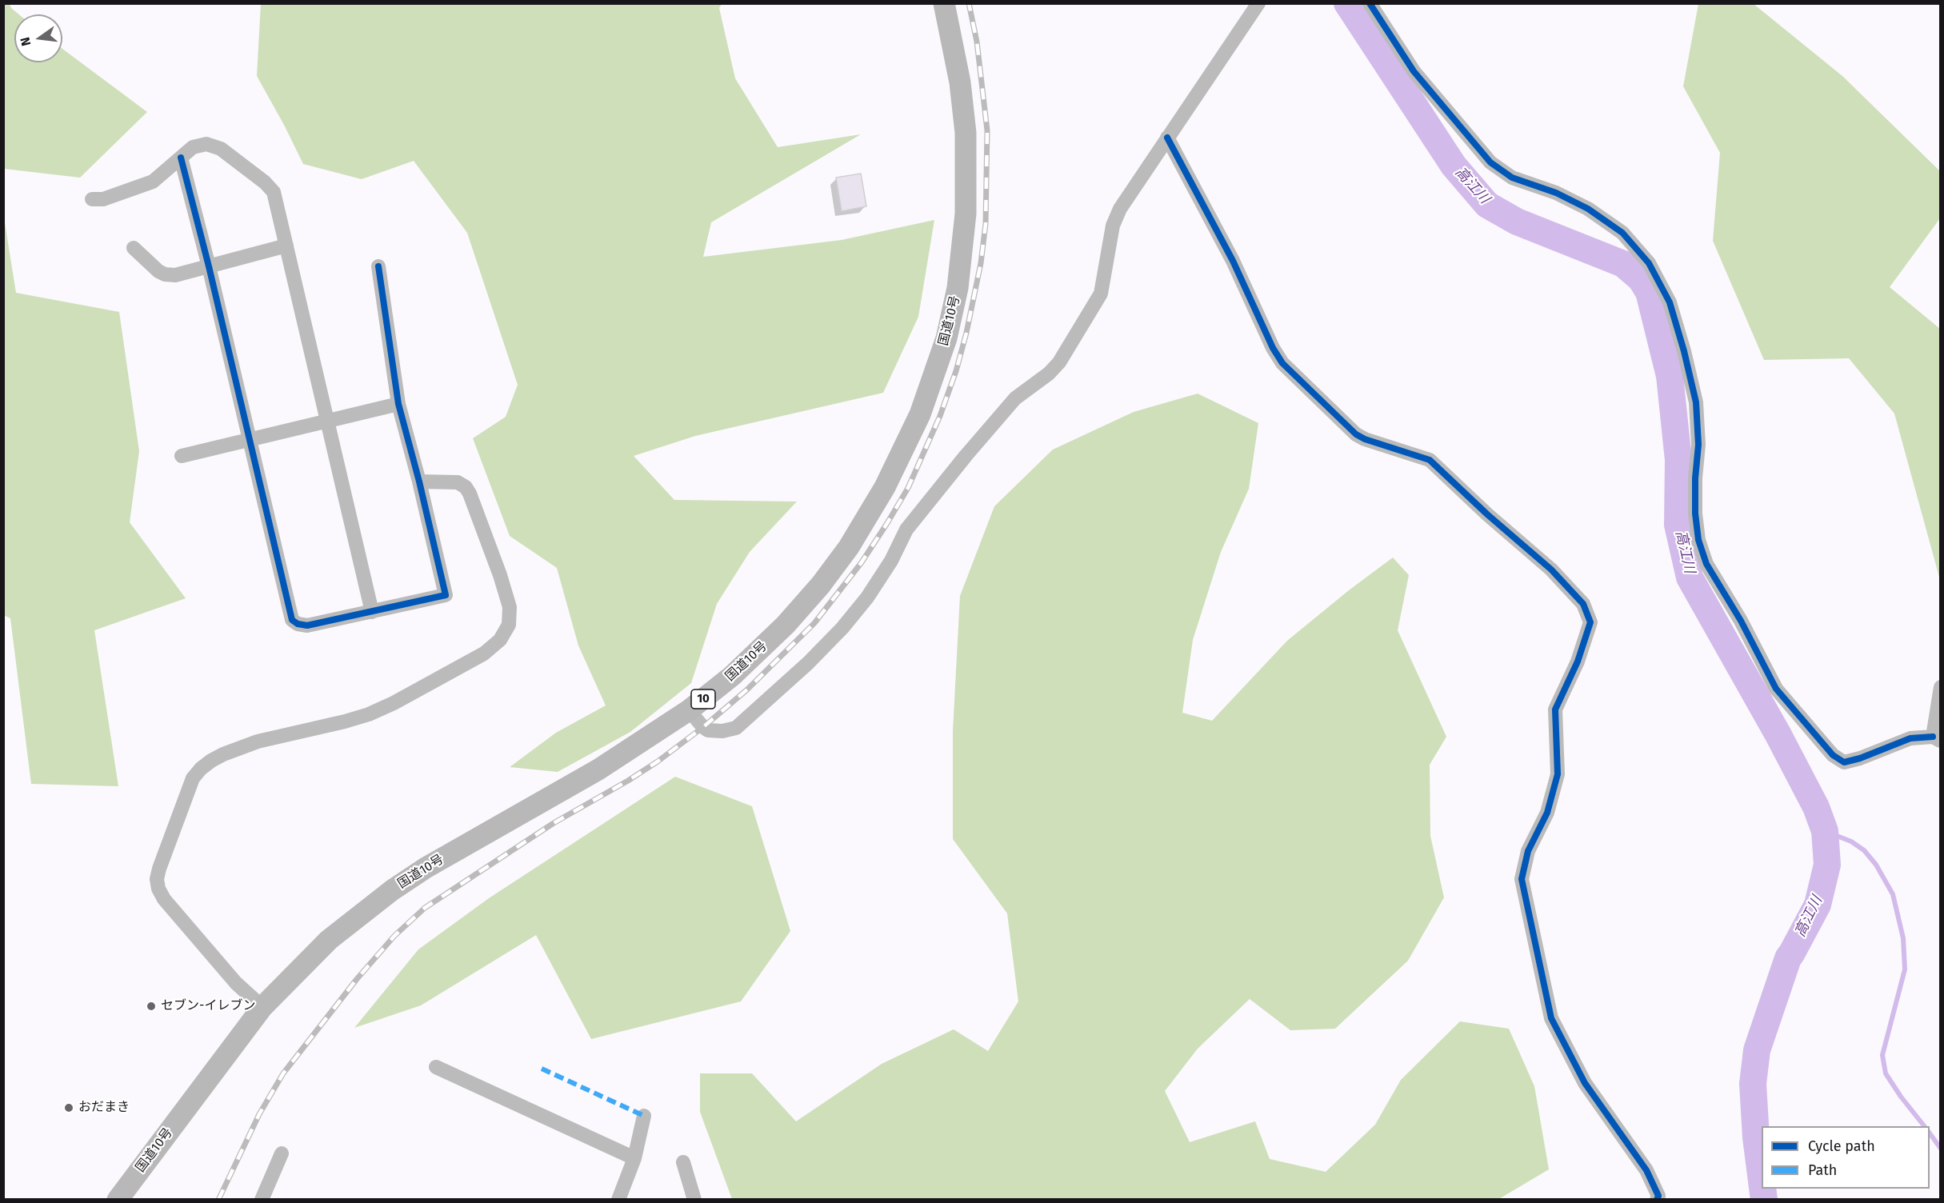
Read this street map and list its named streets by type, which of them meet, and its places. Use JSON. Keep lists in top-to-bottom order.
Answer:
{
  "streets": {
    "highway": ["国道10号", "10"]
  },
  "water": ["高江川"],
  "places": ["セブン-イレブン", "おだまき"],
  "legend": ["Cycle path", "Path"],
  "north": "left"
}
